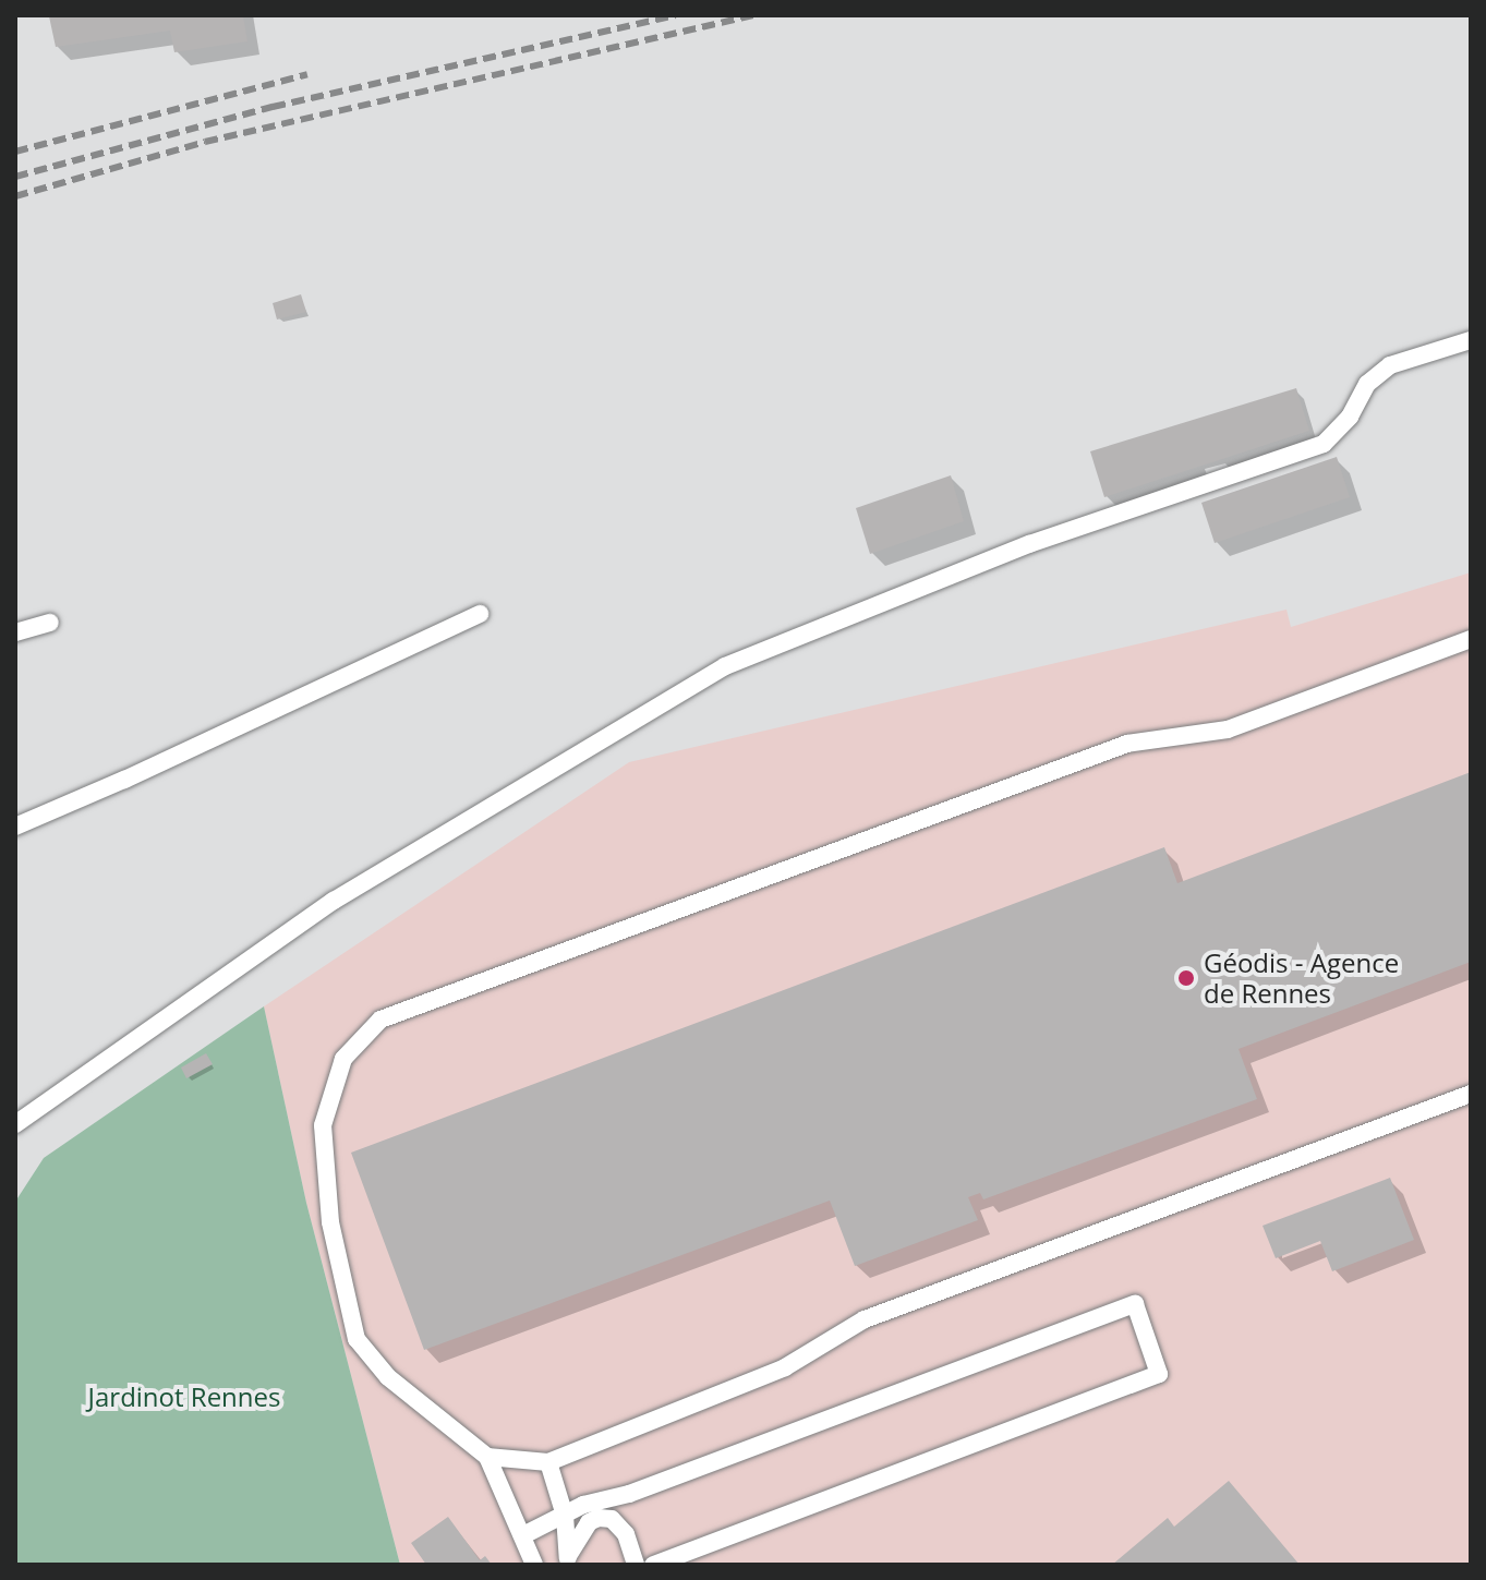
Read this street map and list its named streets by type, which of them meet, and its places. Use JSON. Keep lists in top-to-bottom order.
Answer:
{
  "parks": ["Jardinot Rennes"],
  "places": ["Géodis - Agence de Rennes"]
}
